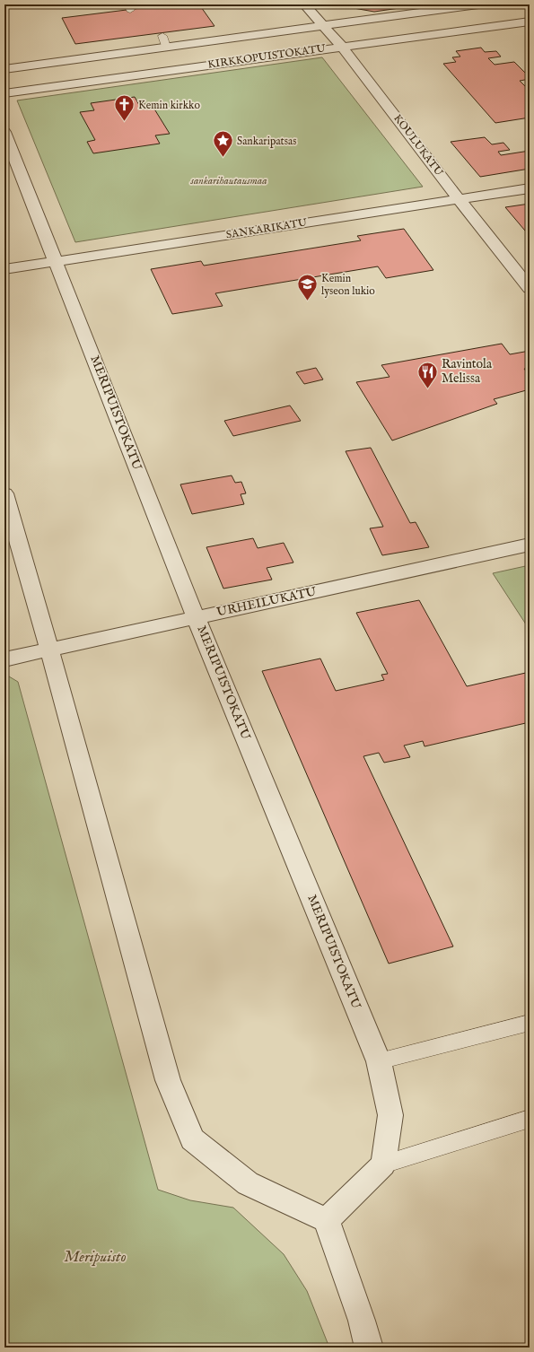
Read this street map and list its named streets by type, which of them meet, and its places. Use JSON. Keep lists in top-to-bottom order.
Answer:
{
  "streets": {
    "street": [
      "KIRKKOPUISTOKATU",
      "KOULUKATU",
      "SANKARIKATU",
      "MERIPUISTOKATU",
      "URHEILUKATU"
    ]
  },
  "crossings": [
    ["KIRKKOPUISTOKATU", "KOULUKATU"],
    ["KOULUKATU", "SANKARIKATU"],
    ["SANKARIKATU", "MERIPUISTOKATU"],
    ["MERIPUISTOKATU", "URHEILUKATU"]
  ],
  "parks": ["sankarihautausmaa", "Meripuisto"],
  "places": {
    "church": ["Kemin kirkko"],
    "place": ["Sankaripatsas"],
    "school or university": ["Kemin lyseon lukio"],
    "restaurant": ["Ravintola Melissa"]
  }
}
